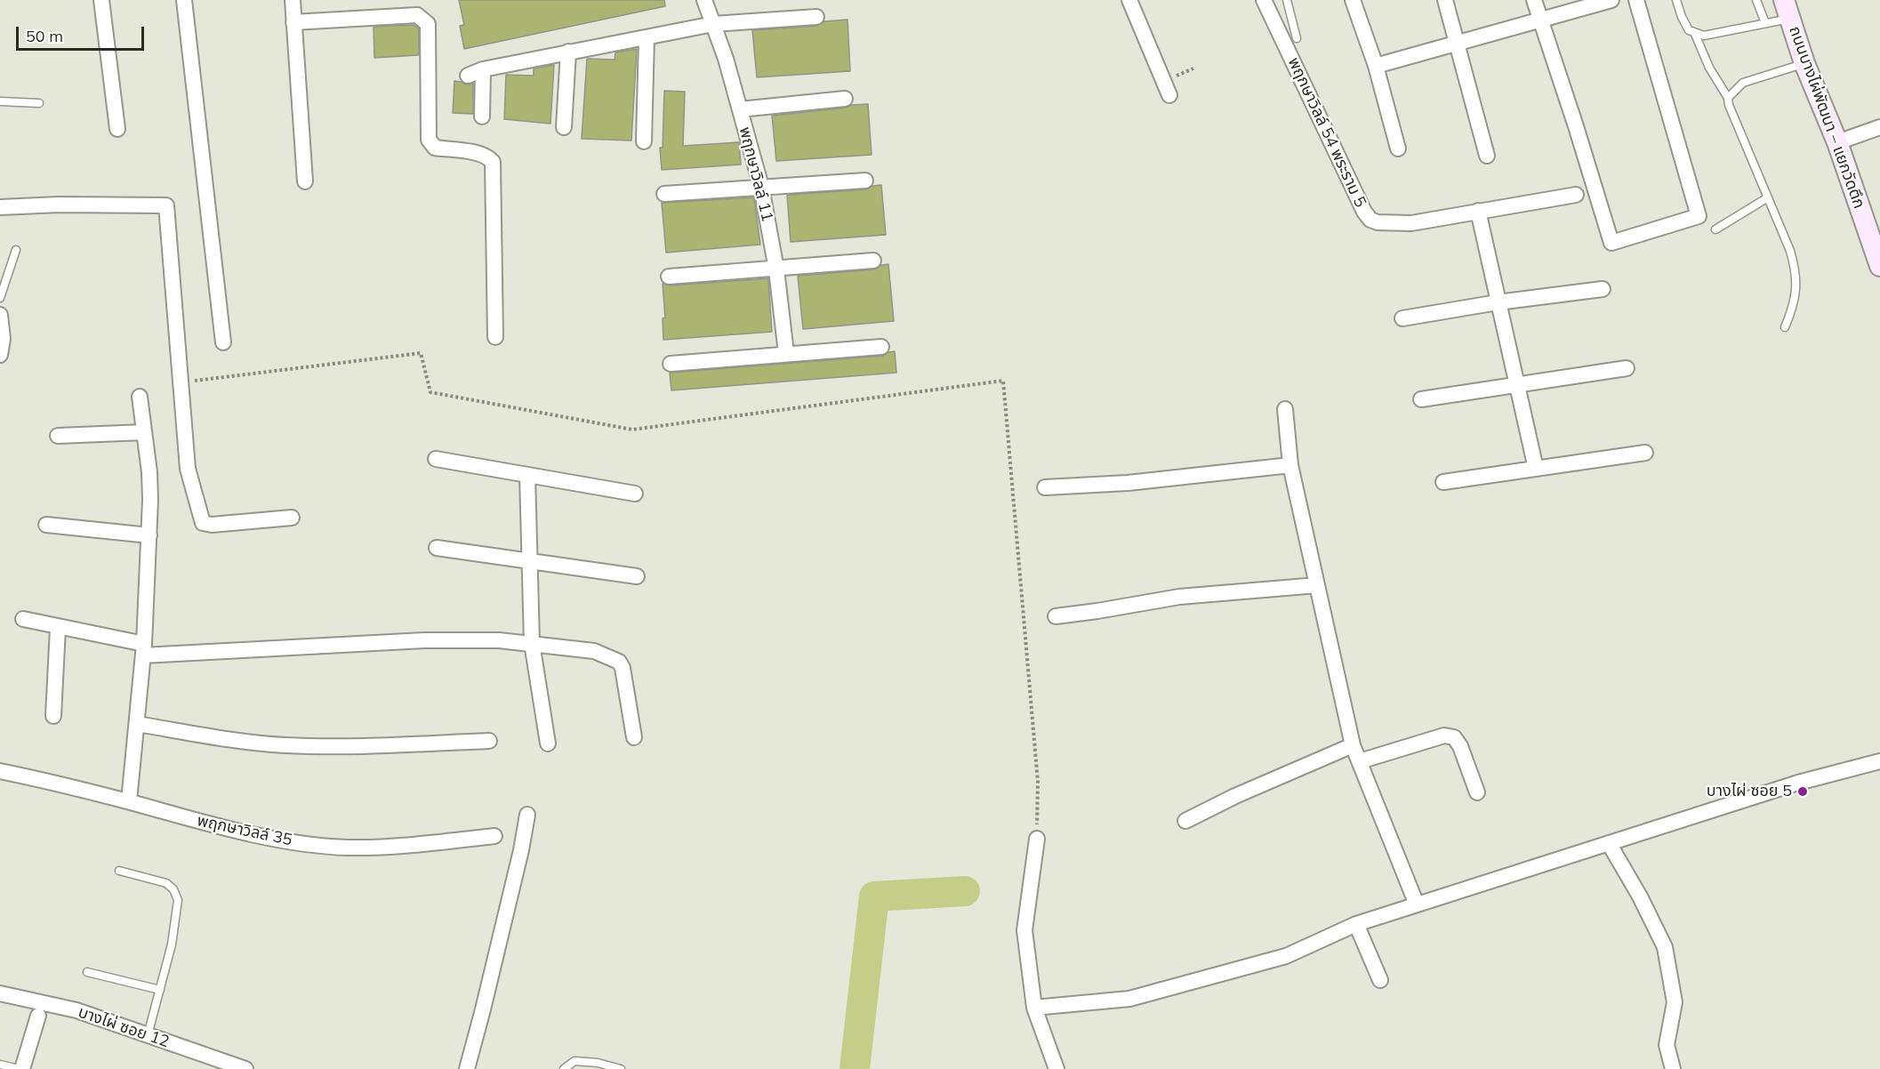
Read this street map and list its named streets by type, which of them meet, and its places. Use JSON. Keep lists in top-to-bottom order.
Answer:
{
  "streets": {
    "street": [
      "ถนนบางไผ่พัฒนา – แยกวัดตึก",
      "พฤกษาวิลล์ 54 พระราม 5",
      "พฤกษาวิลล์ 11",
      "พฤกษาวิลล์ 35",
      "บางไผ่ ซอย 12"
    ]
  },
  "places": ["บางไผ่ ซอย 5"],
  "scale_bar": "50 m"
}
